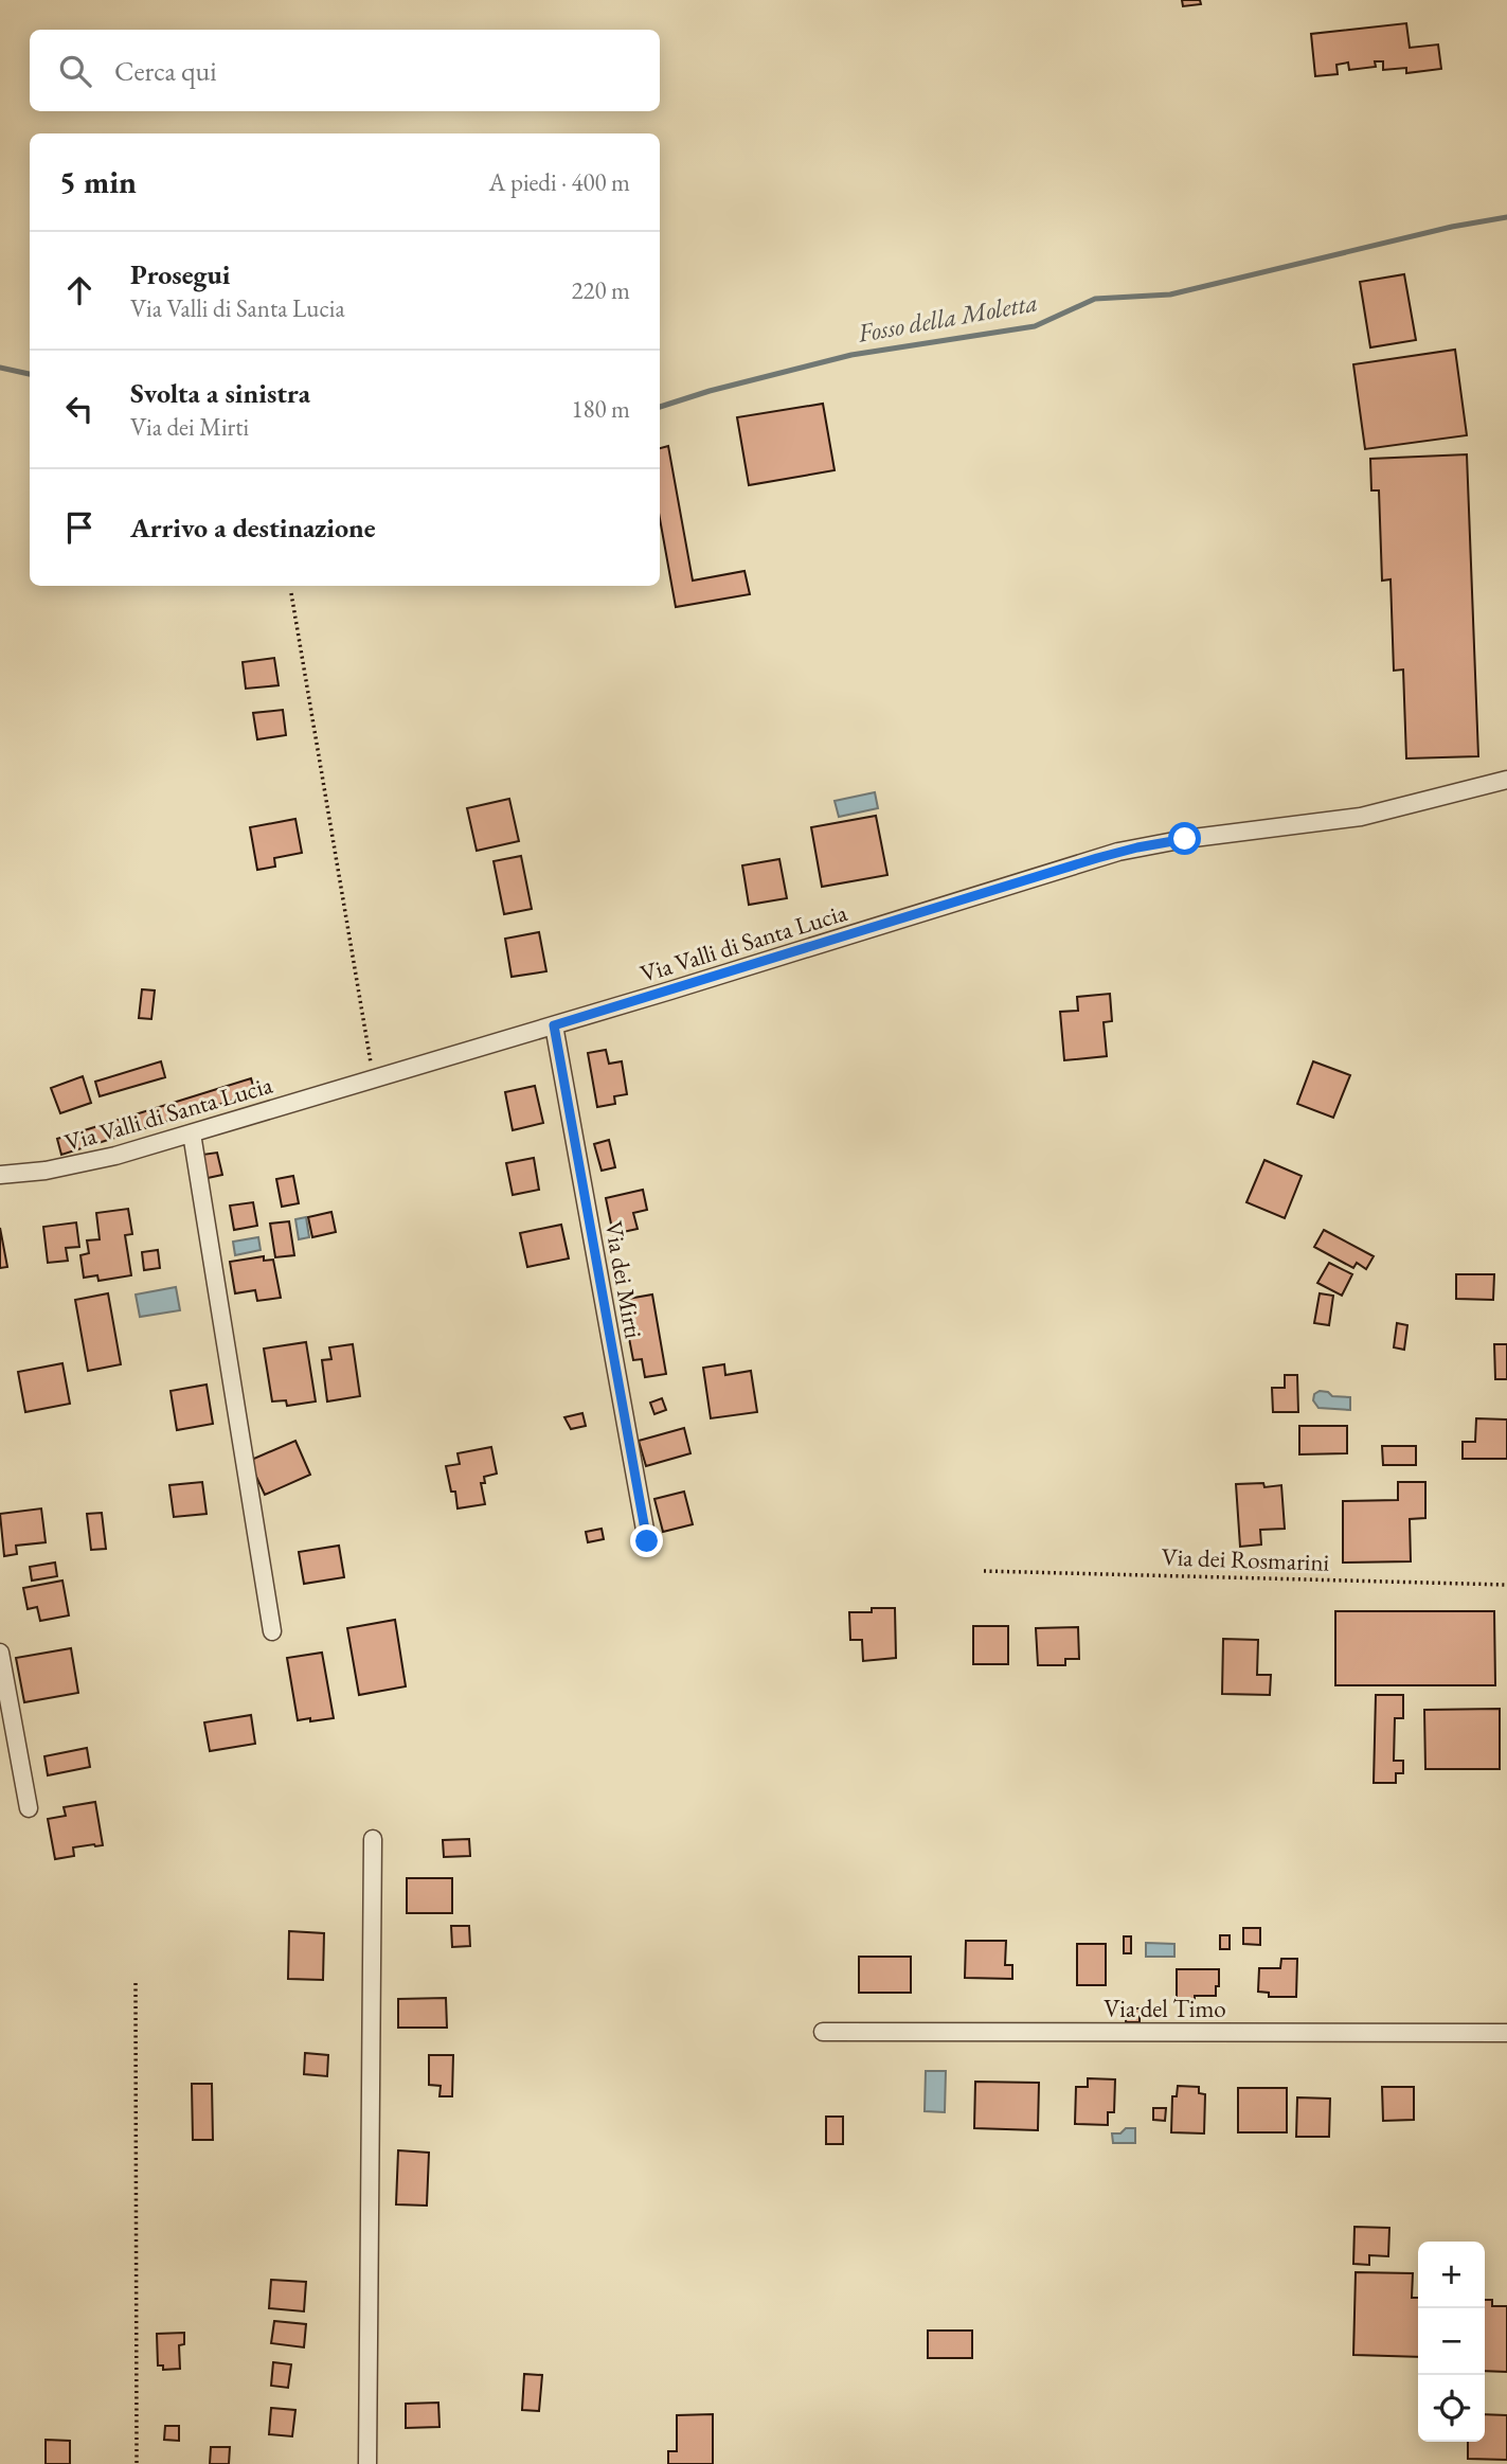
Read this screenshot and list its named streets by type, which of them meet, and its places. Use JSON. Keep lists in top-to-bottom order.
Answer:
{
  "streets": {
    "street": ["Via Valli di Santa Lucia", "Via dei Mirti", "Via del Timo"],
    "path": ["Via dei Rosmarini"]
  },
  "crossings": [
    ["Via Valli di Santa Lucia", "Via dei Mirti"]
  ],
  "water": ["Fosso della Moletta"],
  "page": {
    "search": "Cerca qui",
    "heading": ["5 min", "A piedi · 400 m"],
    "list": [
      ["Prosegui", "Via Valli di Santa Lucia", "220 m"],
      ["Svolta a sinistra", "Via dei Mirti", "180 m"],
      "Arrivo a destinazione"
    ],
    "map_buttons": ["+", "−"]
  }
}
